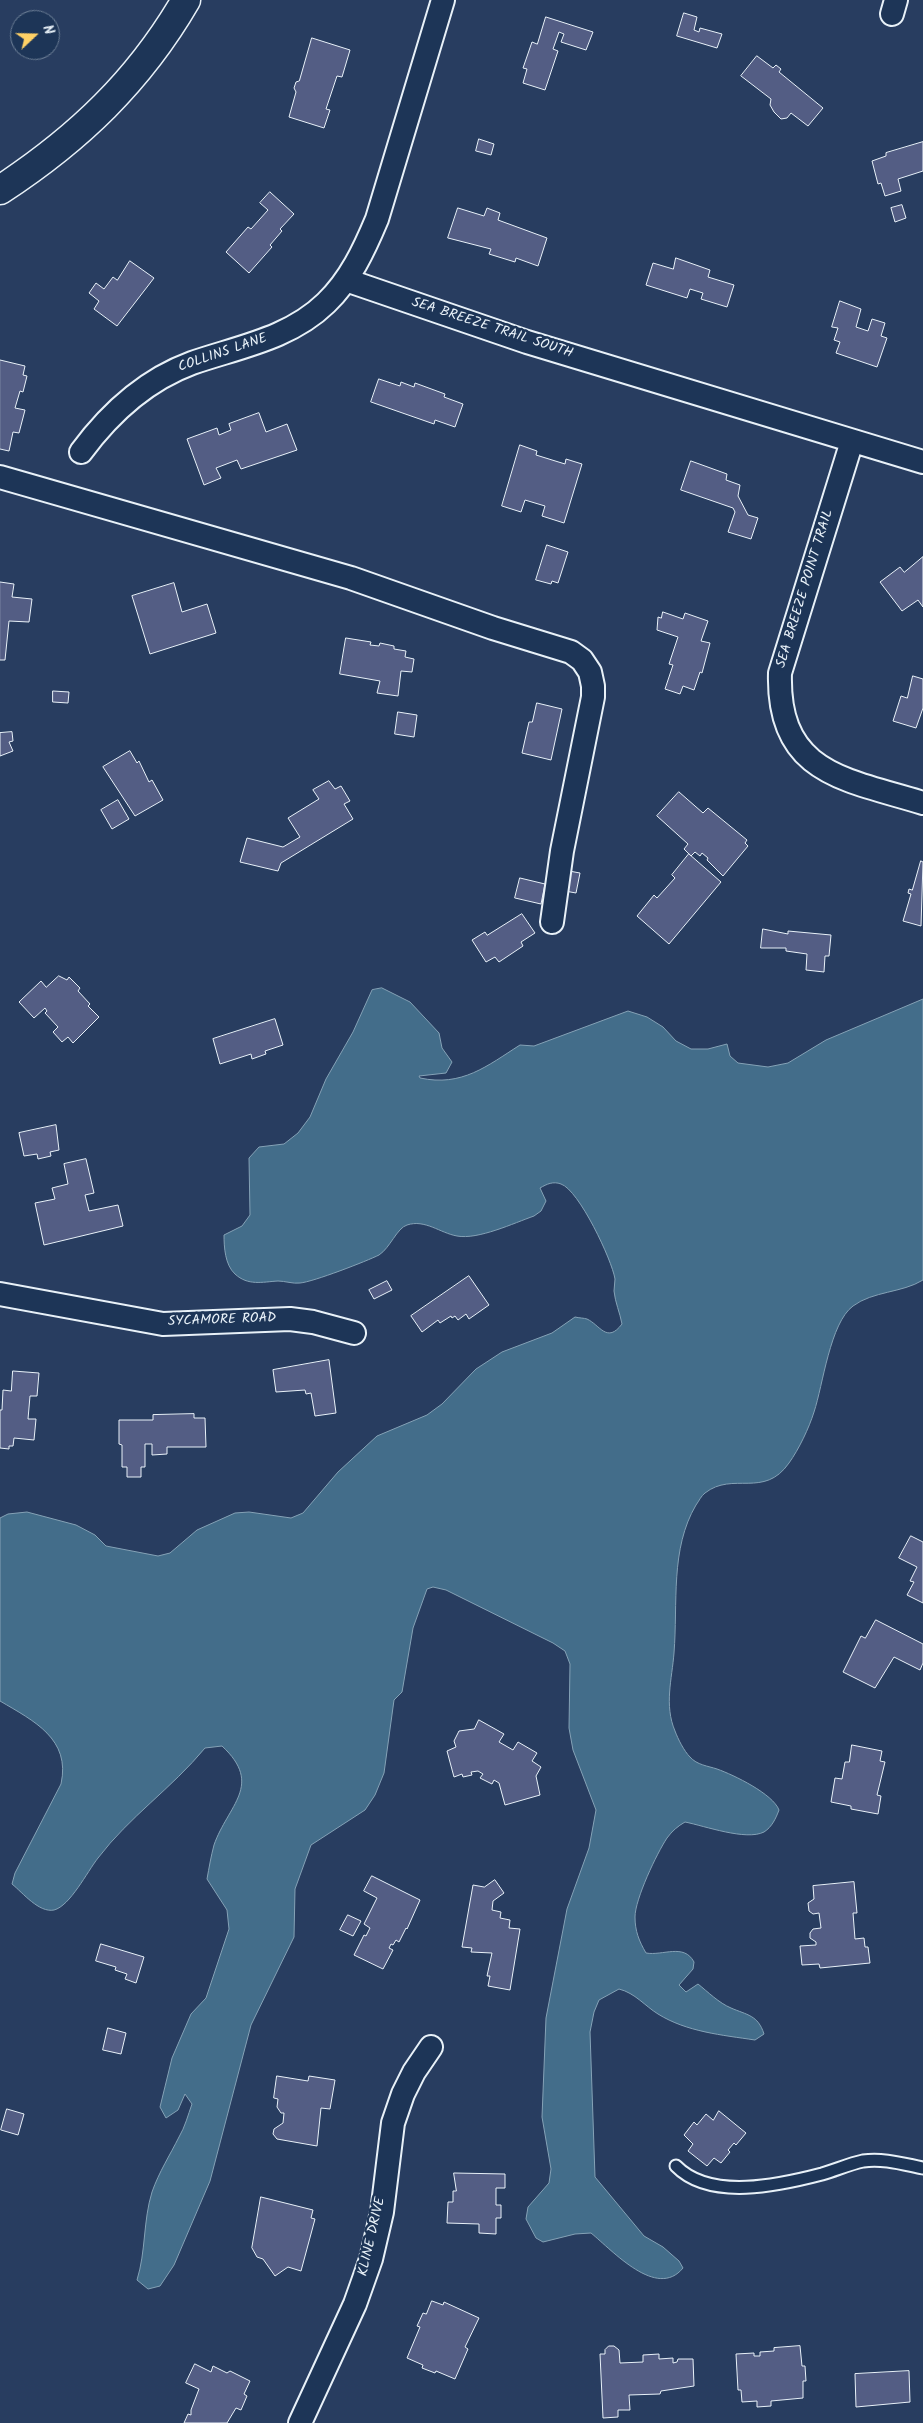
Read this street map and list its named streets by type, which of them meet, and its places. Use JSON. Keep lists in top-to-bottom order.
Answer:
{
  "streets": {
    "street": [
      "SEA BREEZE TRAIL SOUTH",
      "COLLINS LANE",
      "SEA BREEZE POINT TRAIL",
      "SYCAMORE ROAD",
      "KLINE DRIVE"
    ]
  },
  "crossings": [
    ["SEA BREEZE TRAIL SOUTH", "COLLINS LANE"],
    ["SEA BREEZE TRAIL SOUTH", "SEA BREEZE POINT TRAIL"]
  ],
  "north": "right"
}
